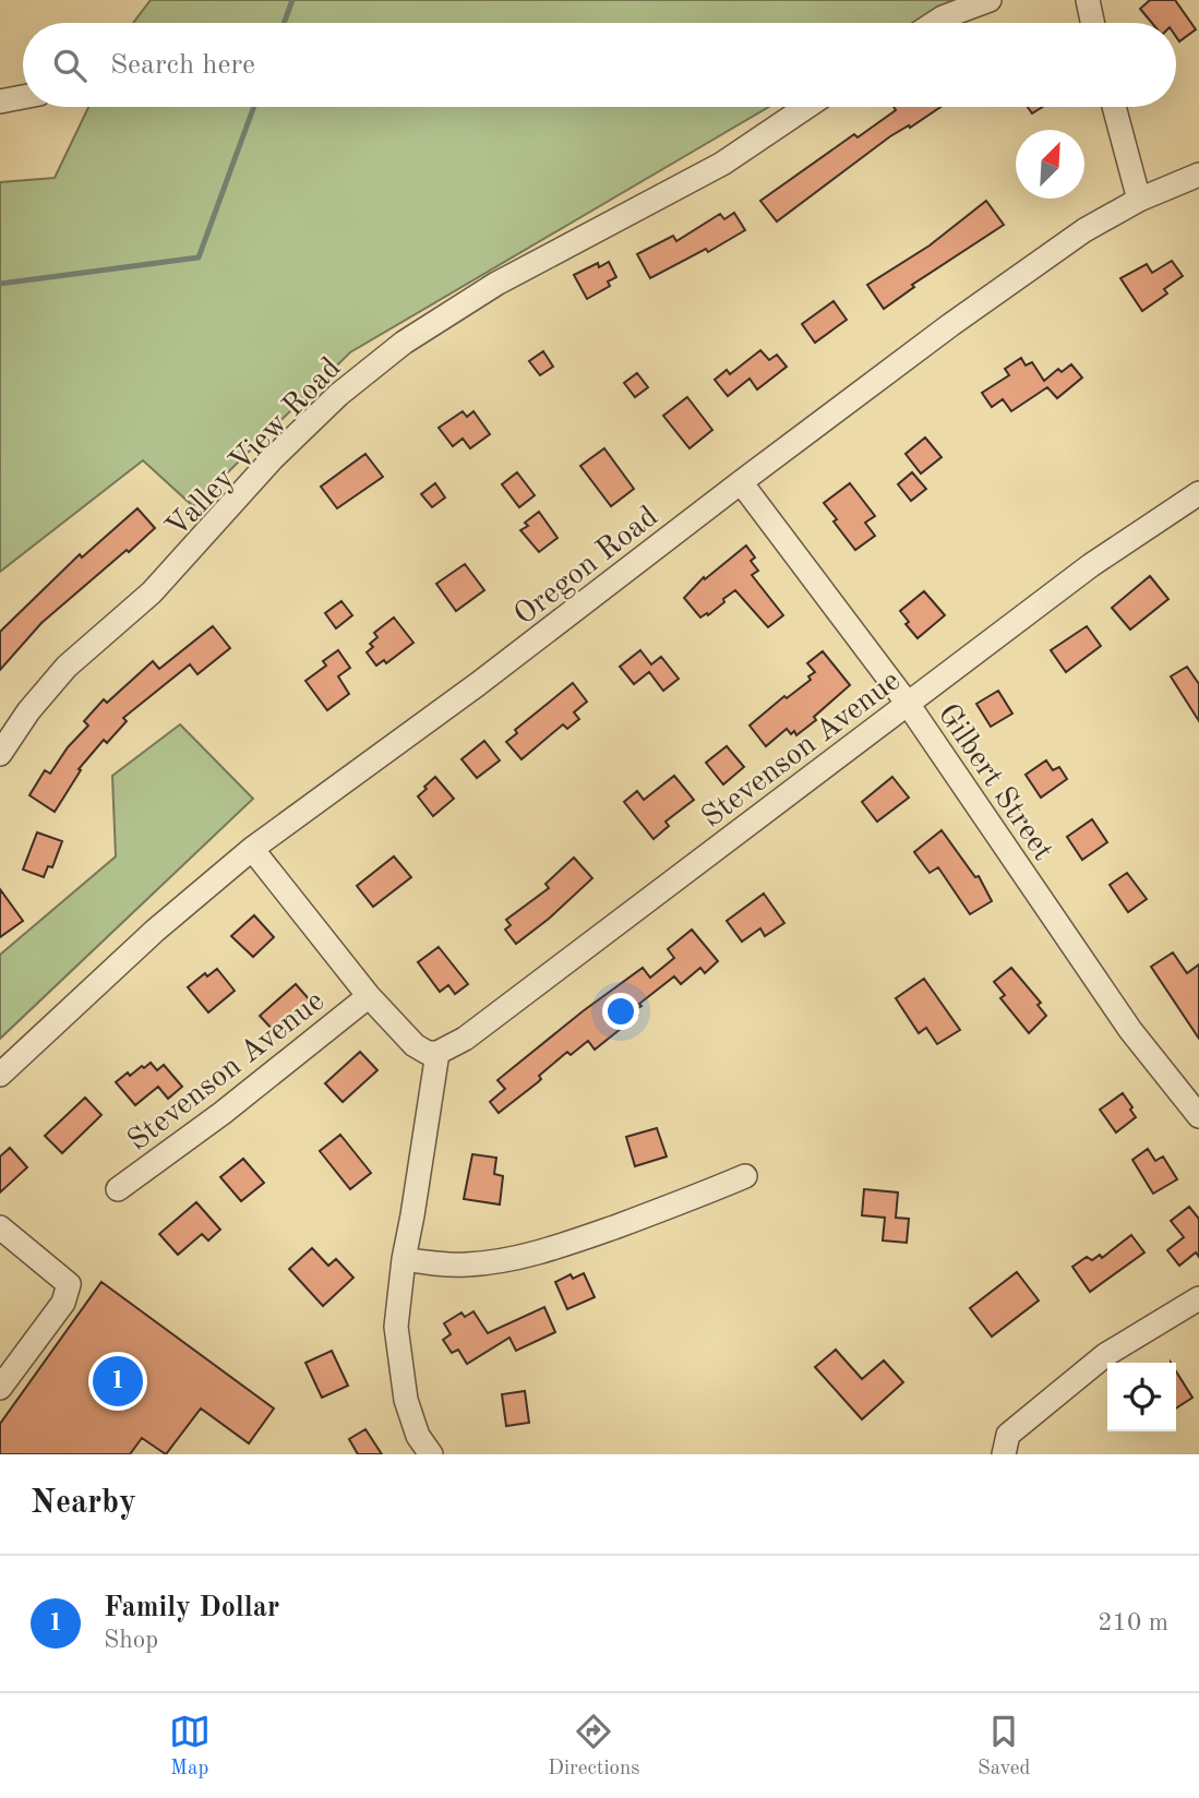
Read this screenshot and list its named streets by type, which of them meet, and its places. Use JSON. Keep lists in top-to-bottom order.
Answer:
{
  "streets": {
    "street": [
      "Valley View Road",
      "Oregon Road",
      "Stevenson Avenue",
      "Gilbert Street"
    ]
  },
  "crossings": [
    ["Oregon Road", "Gilbert Street"],
    ["Stevenson Avenue", "Gilbert Street"]
  ],
  "north": "top right",
  "page": {
    "search": "Search here",
    "pins": "1",
    "heading": "Nearby",
    "list": [
      {
        "mark": "1",
        "name": "Family Dollar",
        "note": "Shop",
        "value": "210 m"
      }
    ],
    "nav": ["Map", "Directions", "Saved"]
  }
}
